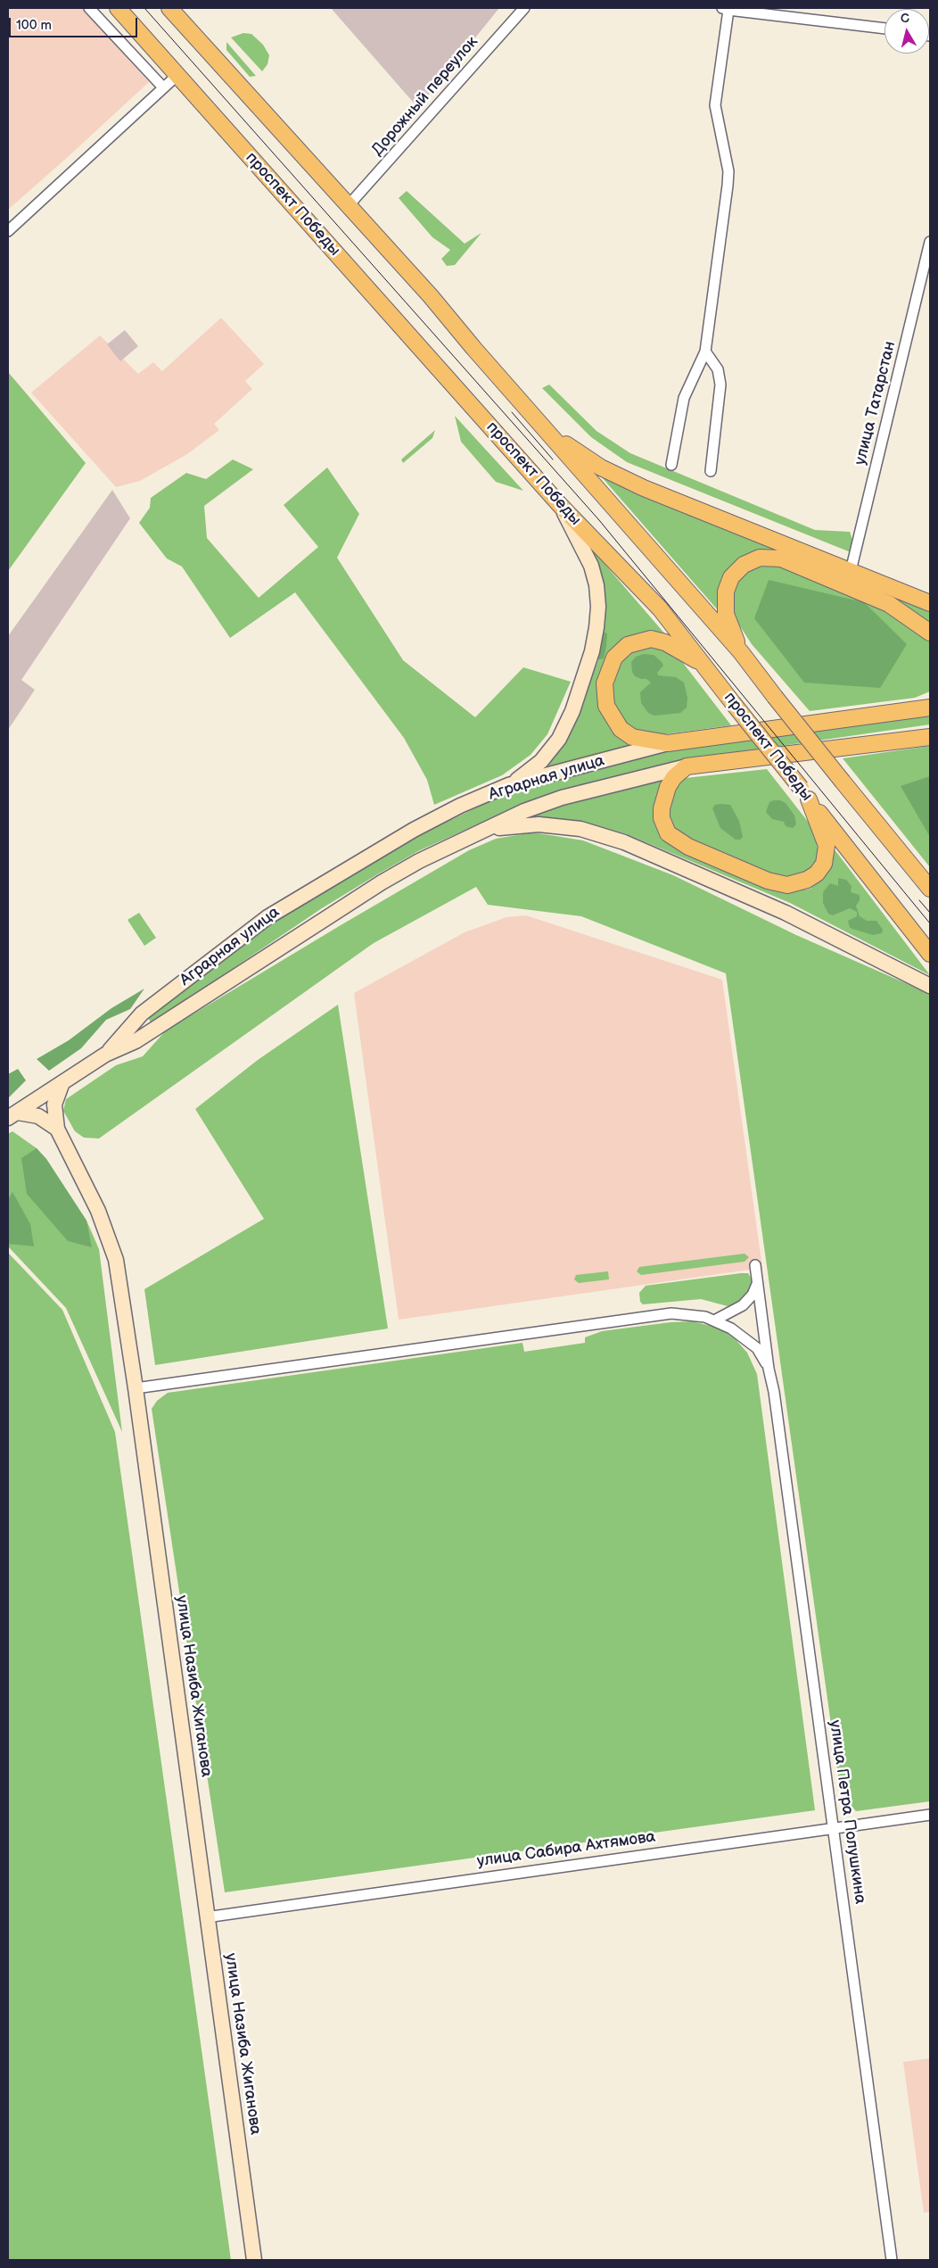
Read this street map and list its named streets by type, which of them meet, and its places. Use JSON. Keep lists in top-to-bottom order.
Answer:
{
  "streets": {
    "main road": ["проспект Победы", "Аграрная улица"],
    "street": [
      "Дорожный переулок",
      "улица Татарстан",
      "улица Назиба Жиганова",
      "улица Петра Полушкина",
      "улица Сабира Ахтямова"
    ]
  },
  "crossings": [
    ["Аграрная улица", "улица Назиба Жиганова"],
    ["улица Назиба Жиганова", "улица Сабира Ахтямова"],
    ["улица Петра Полушкина", "улица Сабира Ахтямова"]
  ],
  "scale_bar": "100 m",
  "north": "top"
}
